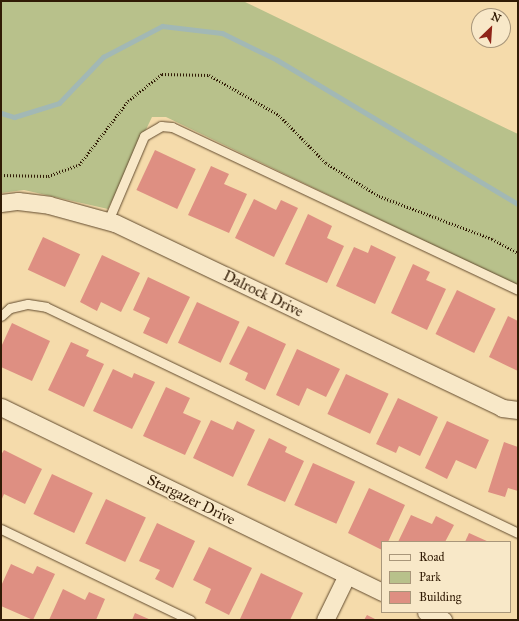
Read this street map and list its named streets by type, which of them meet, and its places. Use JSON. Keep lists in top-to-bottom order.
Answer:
{
  "streets": {
    "street": ["Dalrock Drive", "Stargazer Drive"]
  },
  "legend": ["Road", "Park", "Building"],
  "north": "top right"
}
